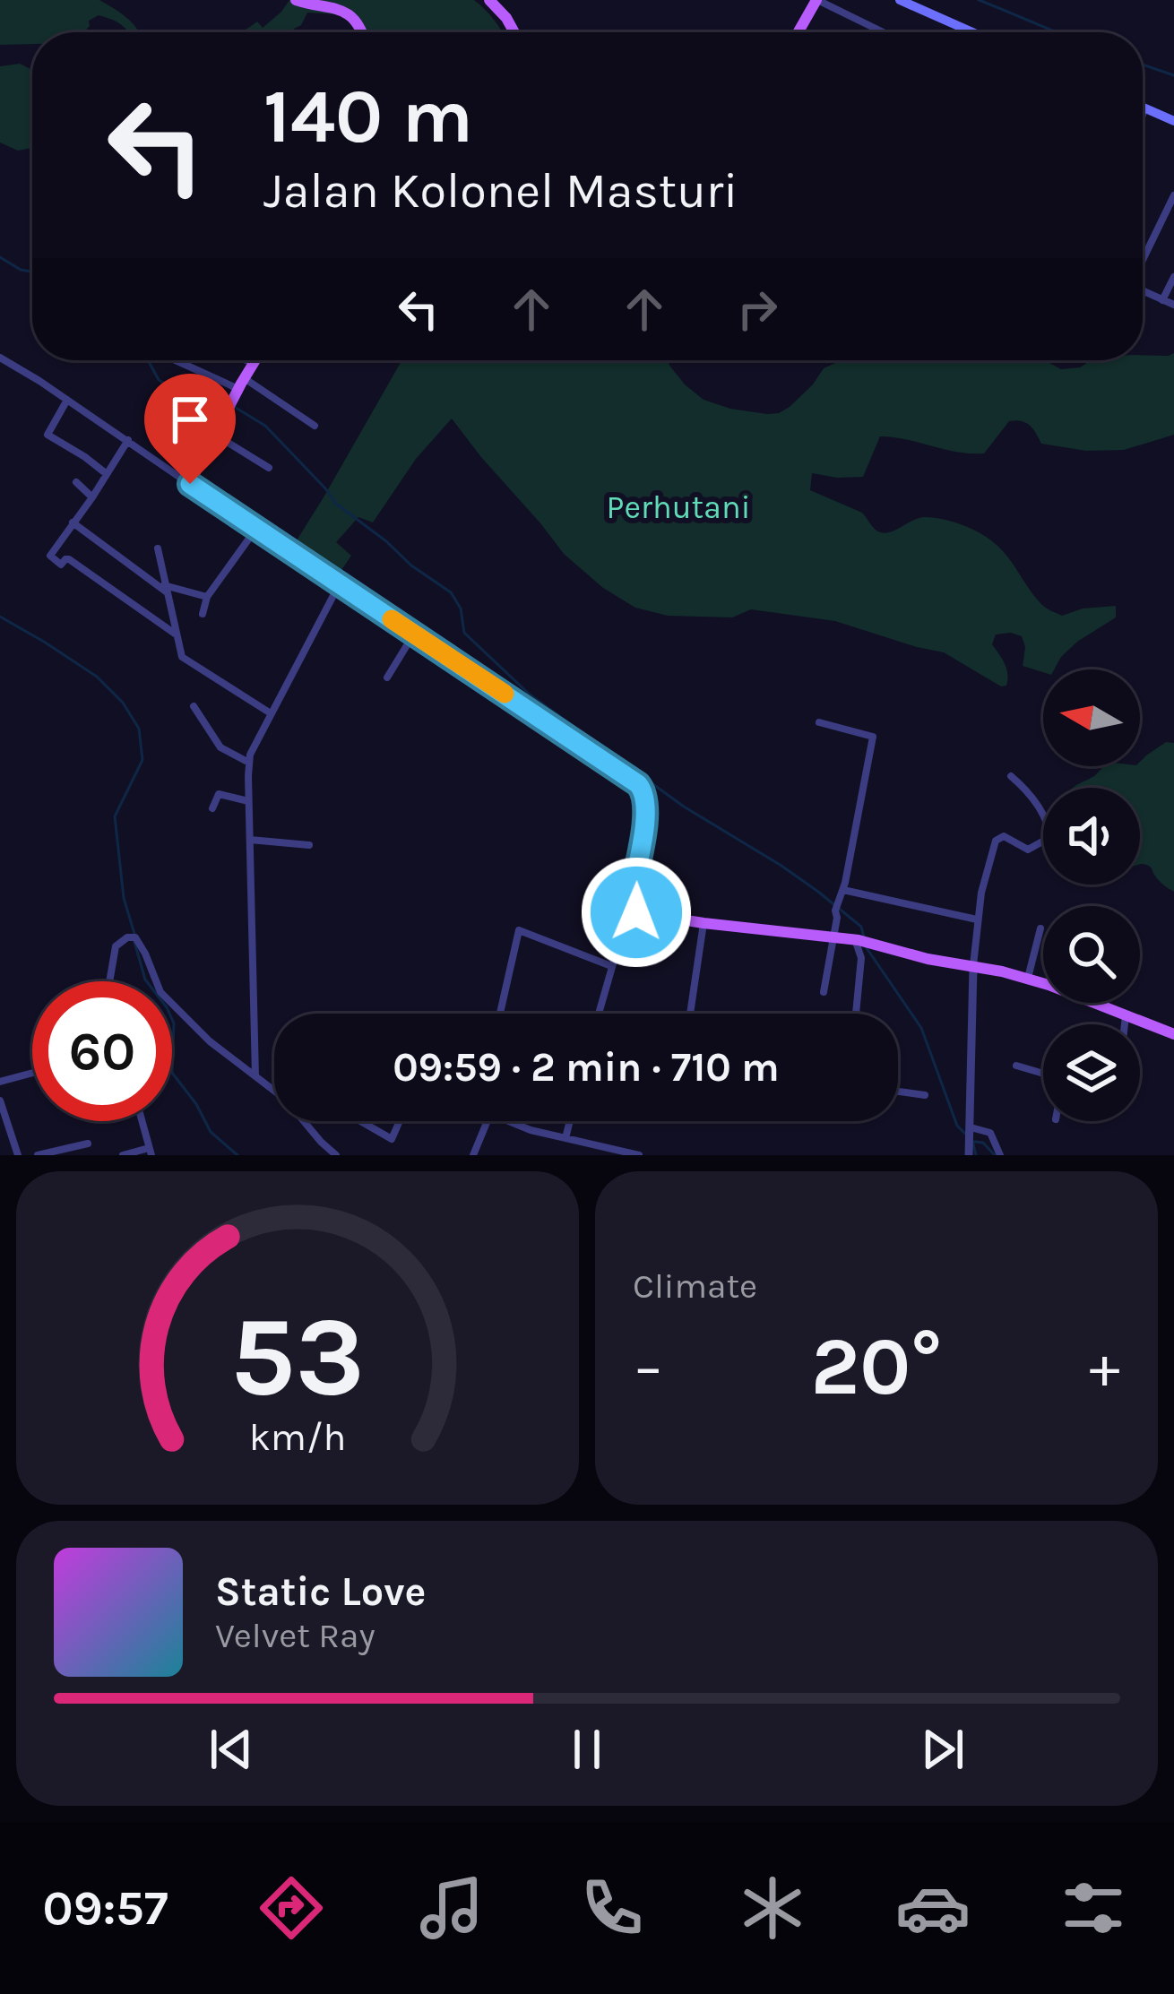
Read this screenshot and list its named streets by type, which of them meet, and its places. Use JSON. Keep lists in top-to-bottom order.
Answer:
{
  "parks": ["Perhutani"],
  "north": "left",
  "page": {
    "turn": ["140 m", "Jalan Kolonel Masturi"],
    "limit": "60",
    "trip": "09:59 · 2 min · 710 m",
    "tile": "Climate",
    "heat": ["−", "20°", "+"],
    "song": ["Static Love", "Velvet Ray"],
    "tabs": "09:57",
    "gauge": ["53", "km/h"]
  }
}
